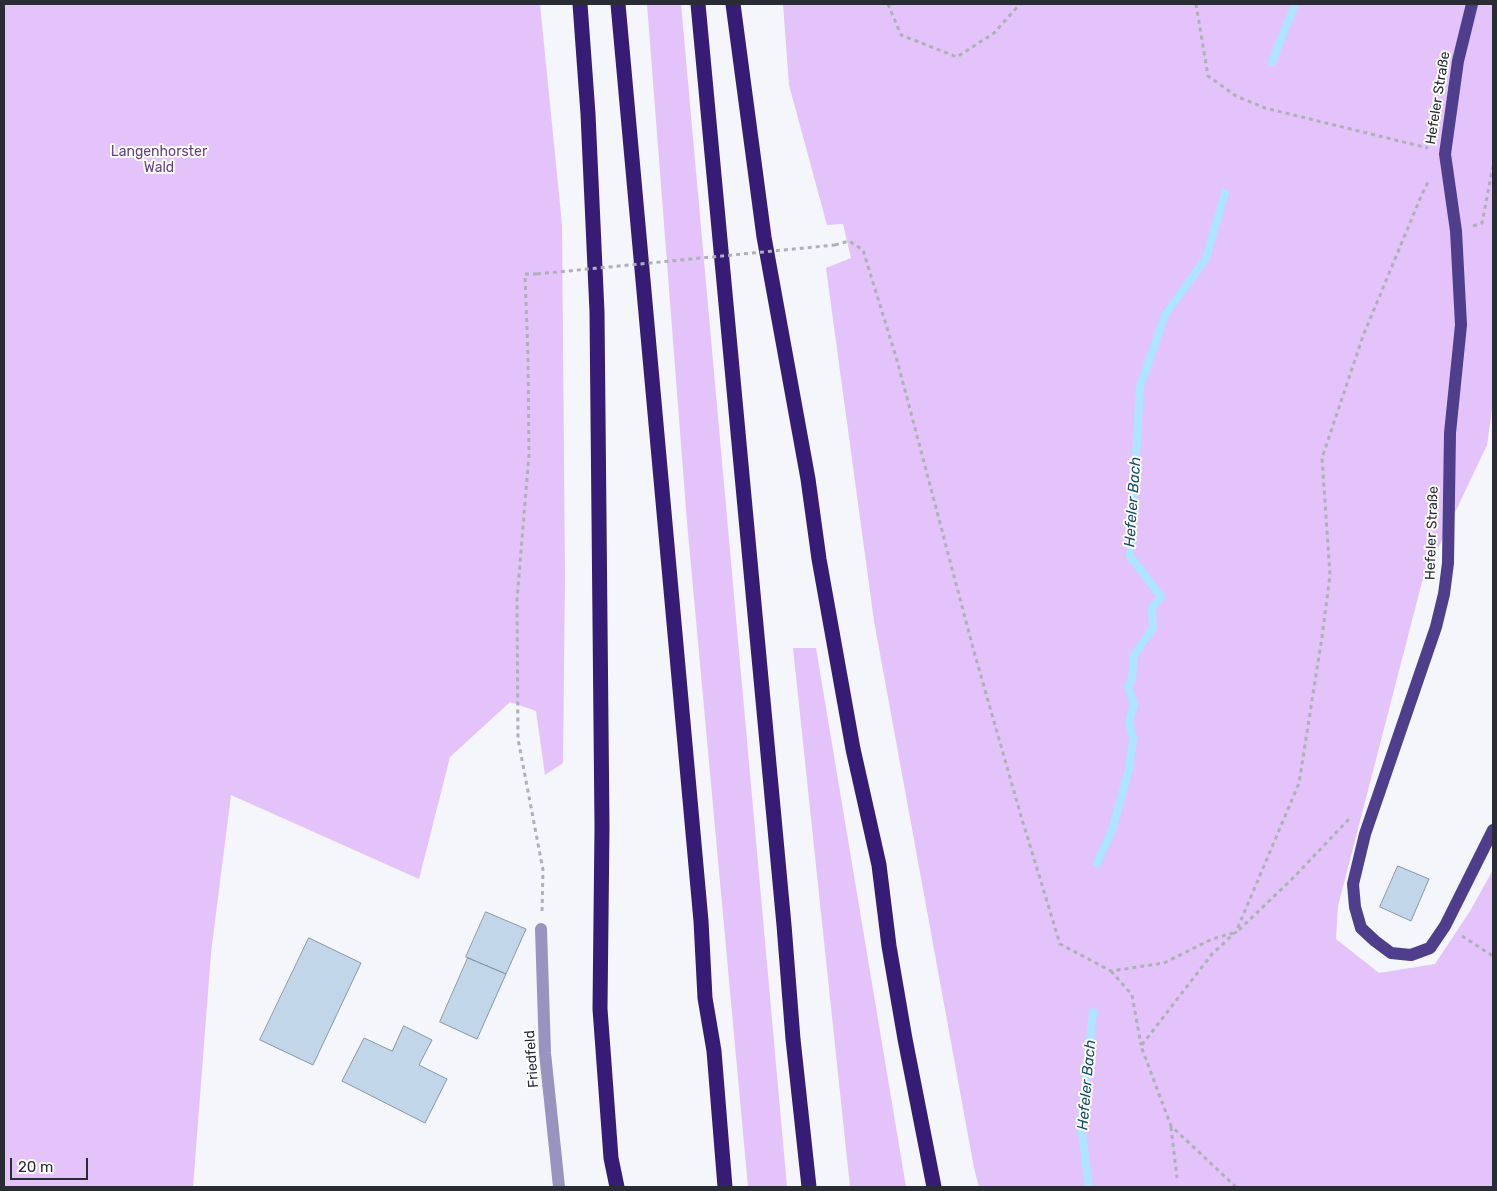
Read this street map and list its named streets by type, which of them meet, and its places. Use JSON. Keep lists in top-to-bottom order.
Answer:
{
  "streets": {
    "main road": ["Hefeler Straße"],
    "lane": ["Friedfeld"]
  },
  "water": ["Hefeler Bach"],
  "parks": ["Langenhorster Wald"],
  "scale_bar": "20 m"
}
